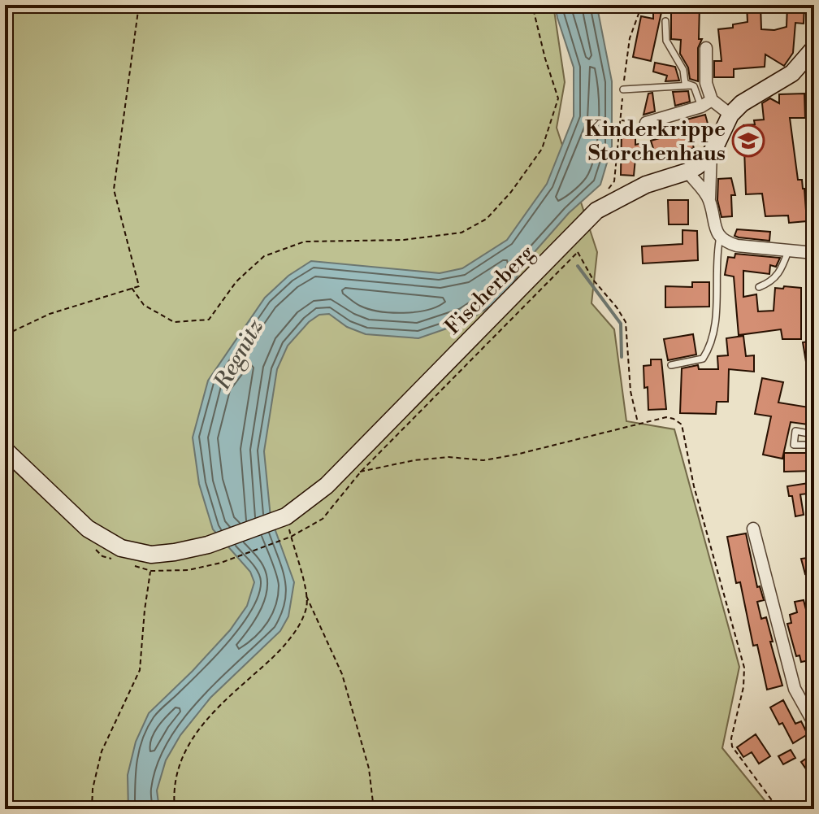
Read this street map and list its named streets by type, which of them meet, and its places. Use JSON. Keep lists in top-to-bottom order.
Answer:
{
  "streets": {
    "main road": ["Fischerberg"]
  },
  "water": ["Regnitz"],
  "places": {
    "school or university": ["Kinderkrippe Storchenhaus"]
  }
}
